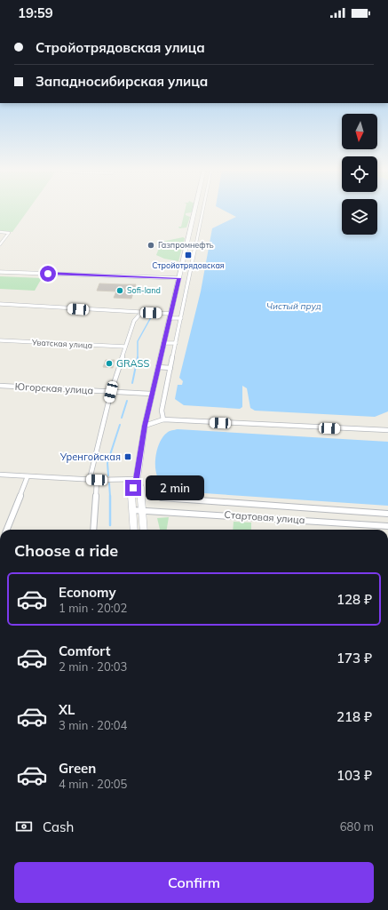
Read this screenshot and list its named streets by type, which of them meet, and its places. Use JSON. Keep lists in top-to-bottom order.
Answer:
{
  "streets": {
    "street": ["Уватская улица", "Югорская улица", "Стартовая улица"]
  },
  "water": ["Чистый пруд"],
  "places": {
    "other": ["Газпромнефть", "Sofi-land", "GRASS"],
    "transit": ["Стройотрядовская", "Уренгойская"]
  },
  "north": "bottom",
  "page": {
    "status": "19:59",
    "banner": ["Стройотрядовская улица", "Западносибирская улица"],
    "bubble": "2 min",
    "heading": "Choose a ride",
    "list": [
      {
        "name": "Economy",
        "note": "1 min · 20:02",
        "value": "128 ₽"
      },
      {
        "name": "Comfort",
        "note": "2 min · 20:03",
        "value": "173 ₽"
      },
      {
        "name": "XL",
        "note": "3 min · 20:04",
        "value": "218 ₽"
      },
      {
        "name": "Green",
        "note": "4 min · 20:05",
        "value": "103 ₽"
      }
    ],
    "pay": ["Cash", "680 m"],
    "buttons": "Confirm"
  }
}
